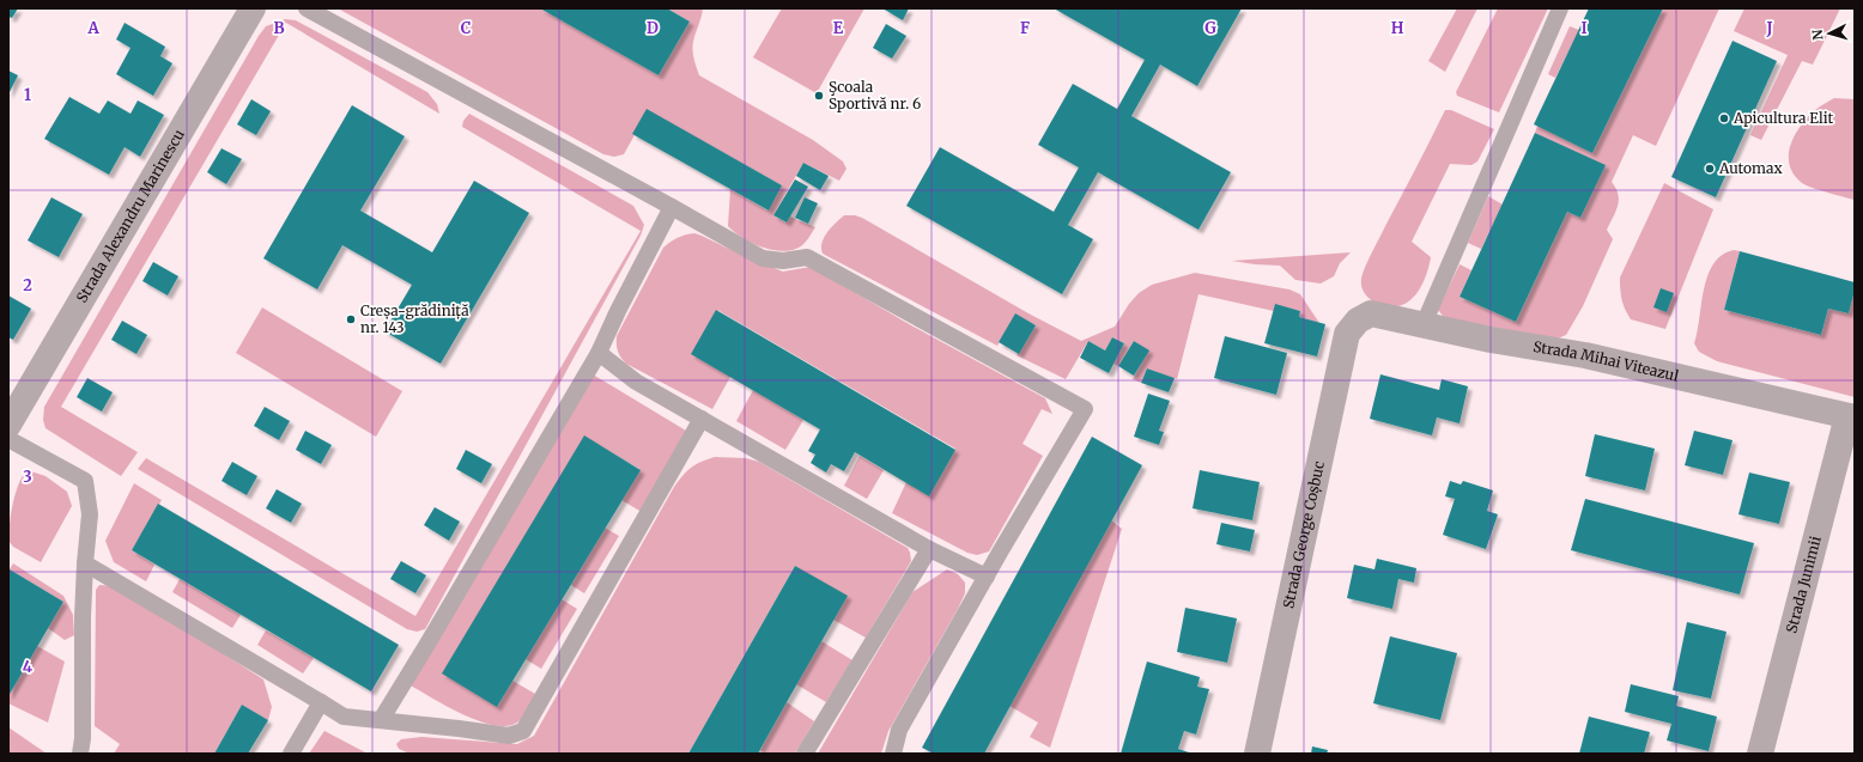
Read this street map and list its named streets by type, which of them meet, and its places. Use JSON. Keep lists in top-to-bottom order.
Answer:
{
  "streets": {
    "street": [
      "Strada Alexandru Marinescu",
      "Strada Mihai Viteazul",
      "Strada George Coșbuc",
      "Strada Junimii"
    ]
  },
  "crossings": [
    ["Strada Mihai Viteazul", "Strada George Coșbuc"],
    ["Strada Mihai Viteazul", "Strada Junimii"]
  ],
  "places": [
    "Şcoala Sportivă nr. 6",
    "Apicultura Elit",
    "Automax",
    "Creșa-grădiniță nr. 143"
  ],
  "north": "left",
  "grid": {
    "columns": [
      "A",
      "B",
      "C",
      "D",
      "E",
      "F",
      "G",
      "H",
      "I",
      "J"
    ],
    "rows": [
      "1",
      "2",
      "3",
      "4"
    ]
  }
}
